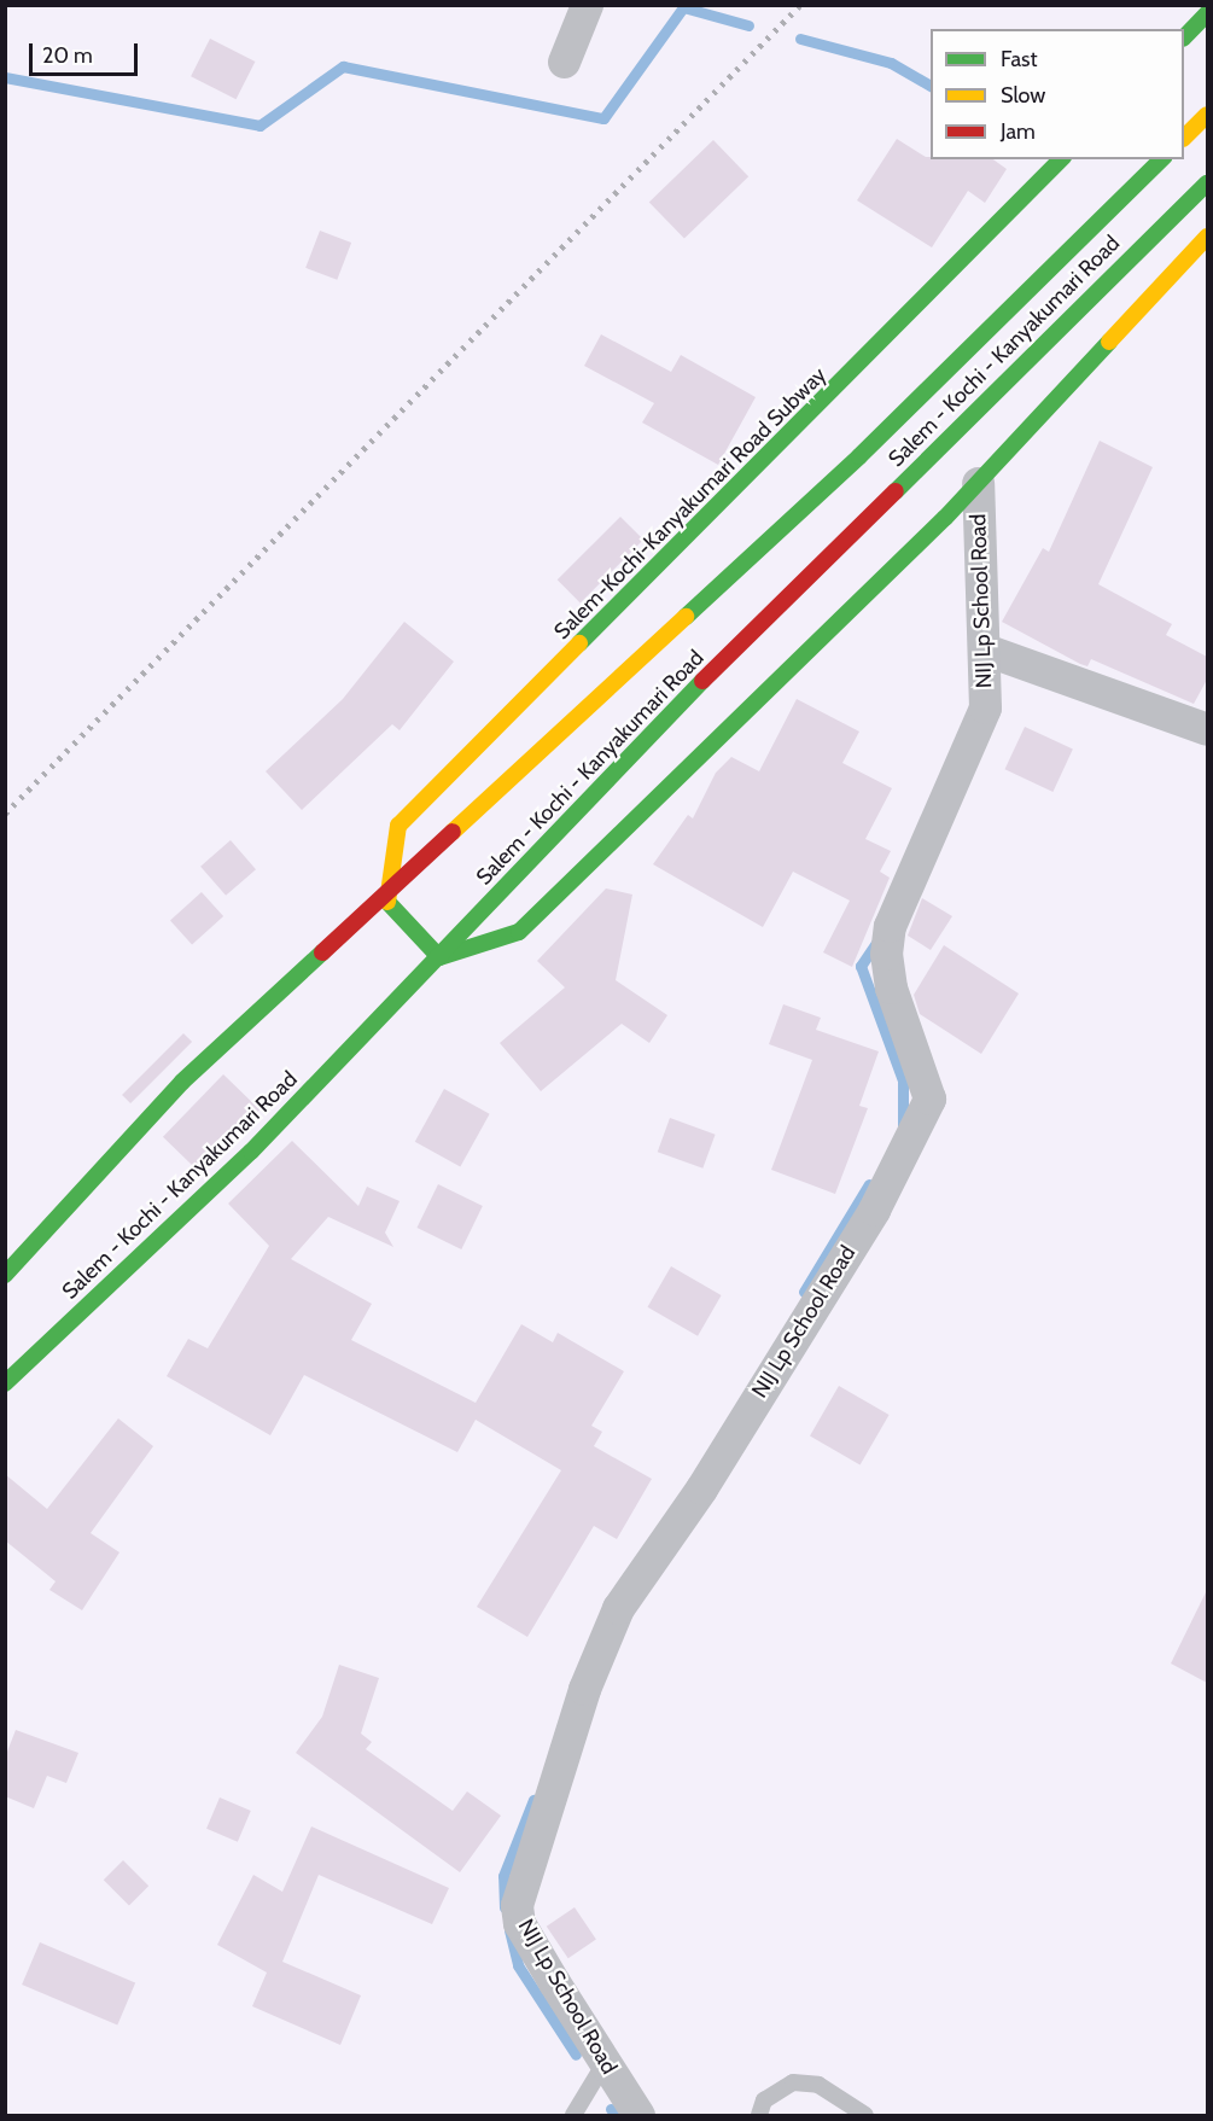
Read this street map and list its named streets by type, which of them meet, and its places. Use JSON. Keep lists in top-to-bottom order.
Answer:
{
  "streets": {
    "main road": ["Salem - Kochi - Kanyakumari Road", "Salem-Kochi-Kanyakumari Road Subway"],
    "street": ["NIJ Lp School Road"]
  },
  "crossings": [
    ["Salem - Kochi - Kanyakumari Road", "Salem-Kochi-Kanyakumari Road Subway"]
  ],
  "legend": ["Fast", "Slow", "Jam"],
  "scale_bar": "20 m"
}
